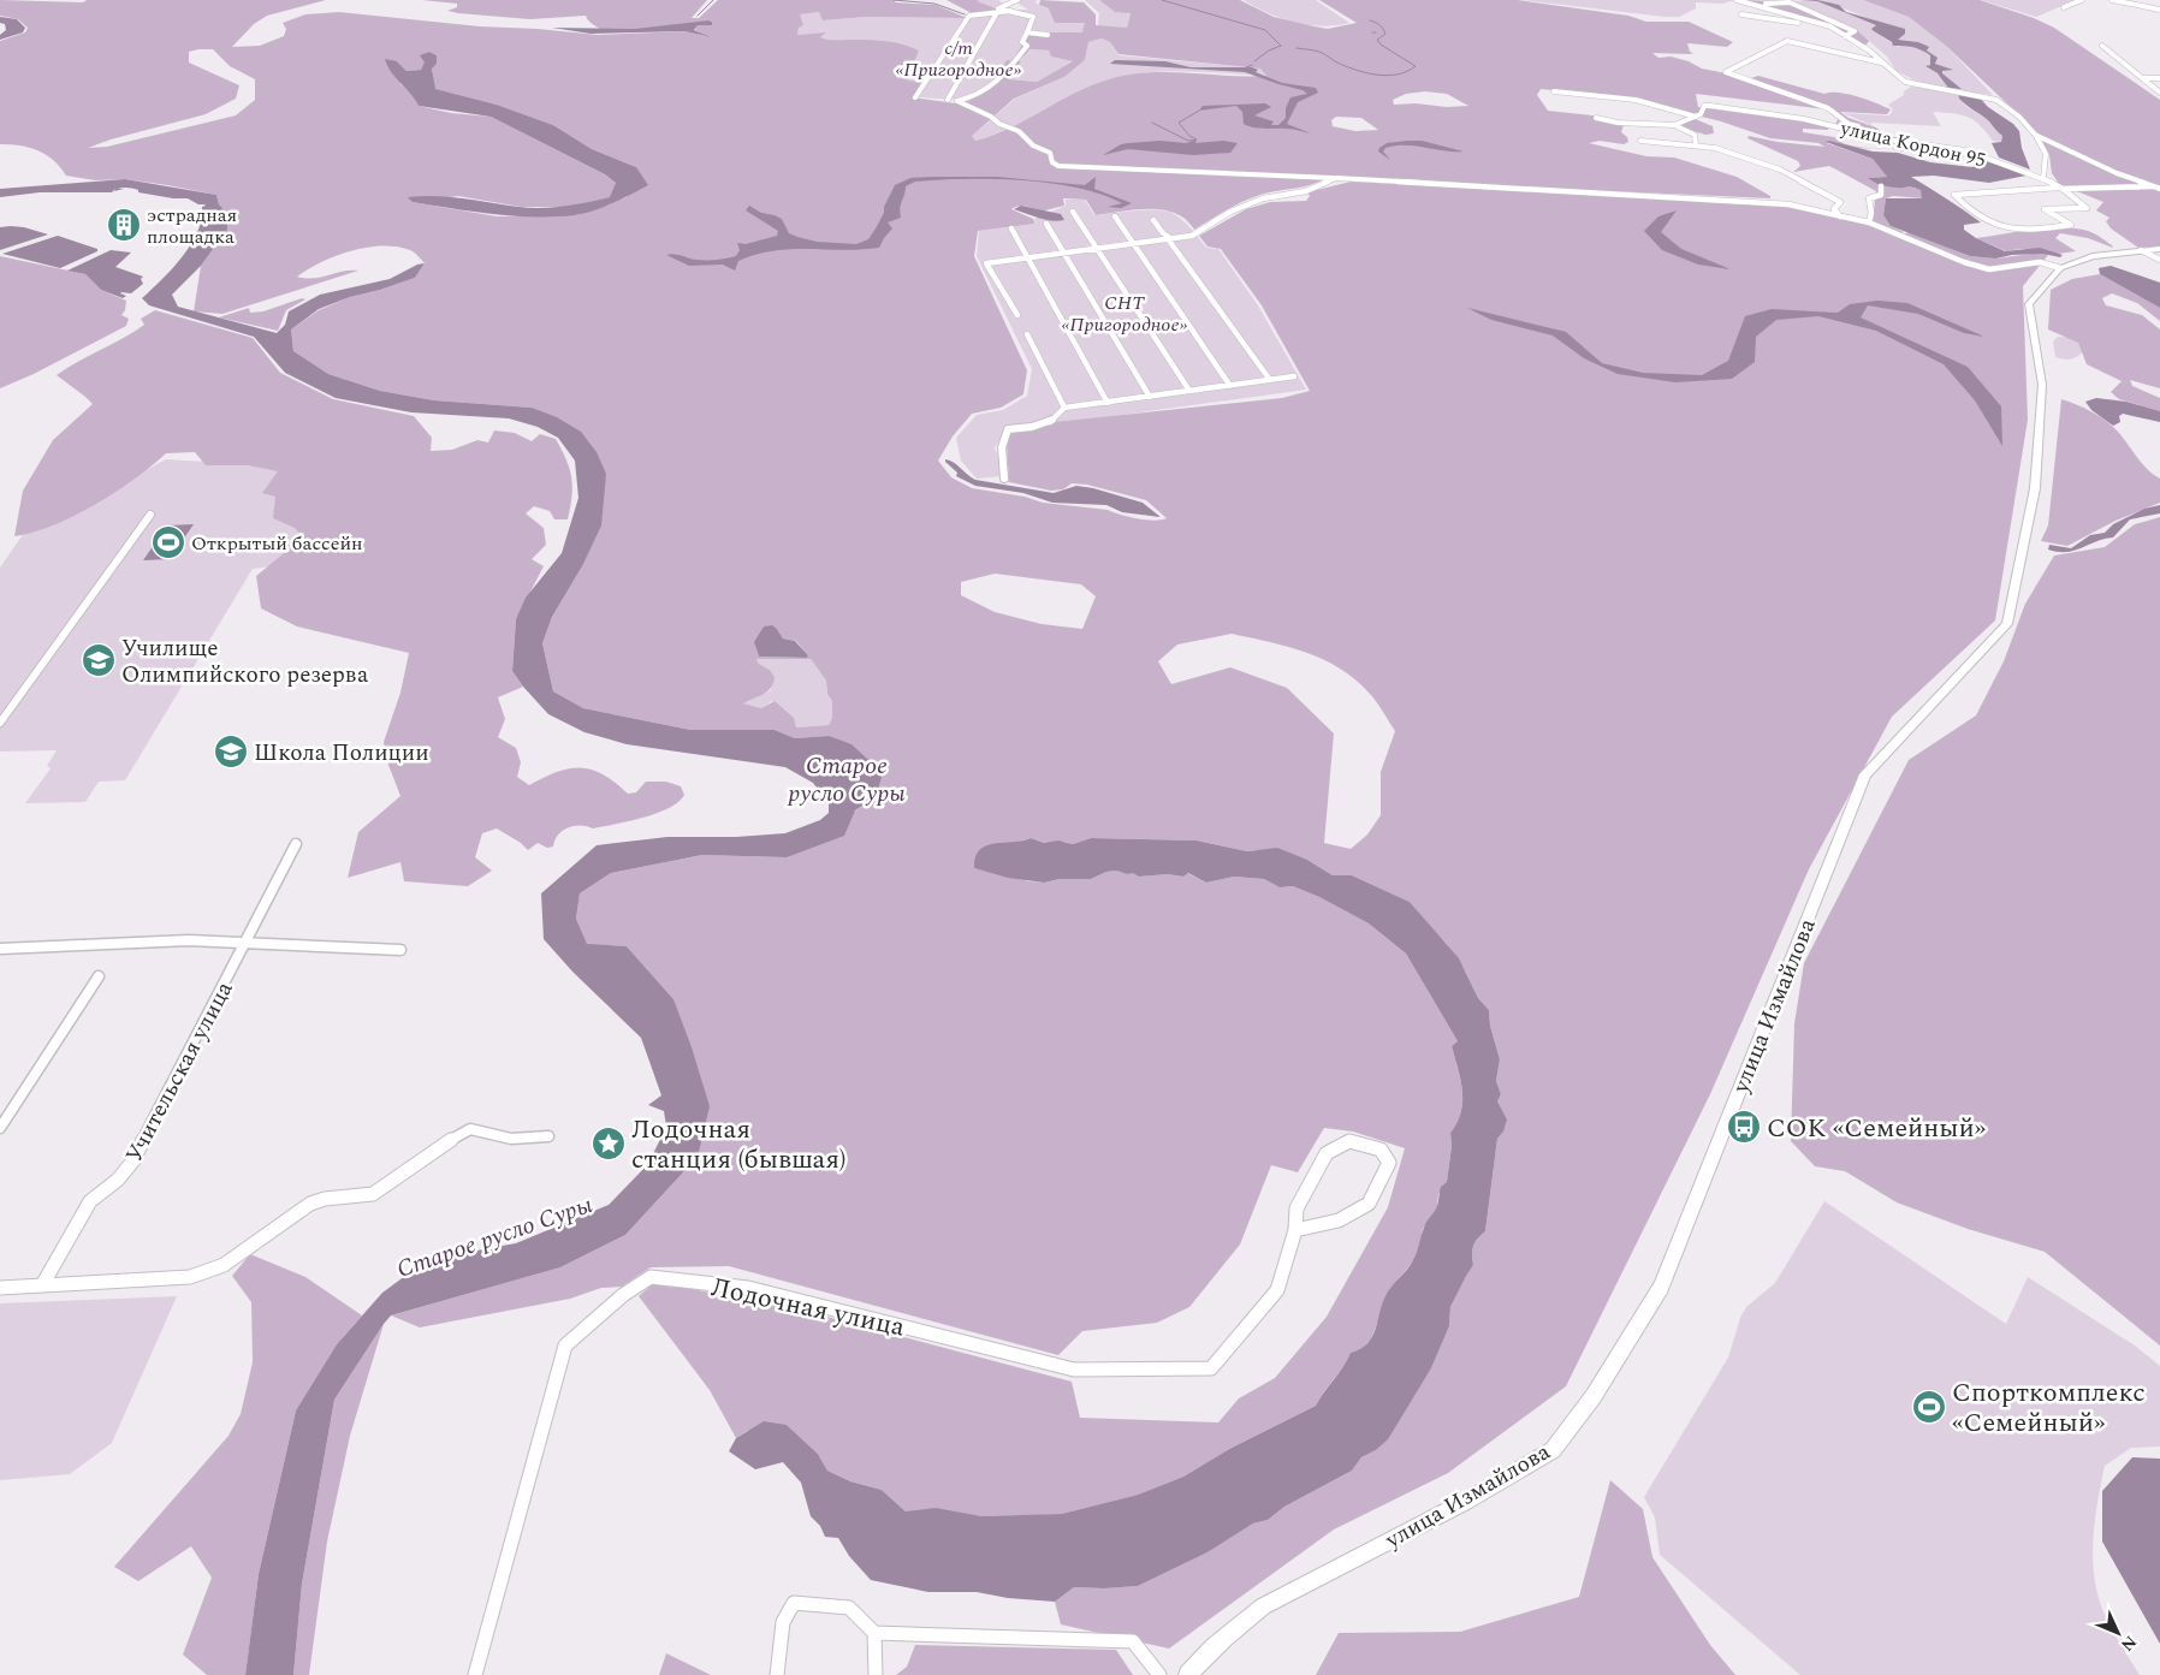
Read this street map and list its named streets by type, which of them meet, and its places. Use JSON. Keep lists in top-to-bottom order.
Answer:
{
  "streets": {
    "main road": ["улица Измайлова"],
    "street": ["улица Кордон 95", "Учительская улица", "Лодочная улица"]
  },
  "water": ["Старое русло Суры"],
  "parks": ["с/т «Пригородное»", "СНТ «Пригородное»"],
  "places": {
    "building": ["эстрадная площадка"],
    "sports": ["Открытый бассейн", "Спорткомплекс «Семейный»"],
    "school or university": ["Училище Олимпийского резерва", "Школа Полиции"],
    "bus stop": ["СОК «Семейный»"],
    "place": ["Лодочная станция (бывшая)"]
  },
  "north": "bottom right"
}
